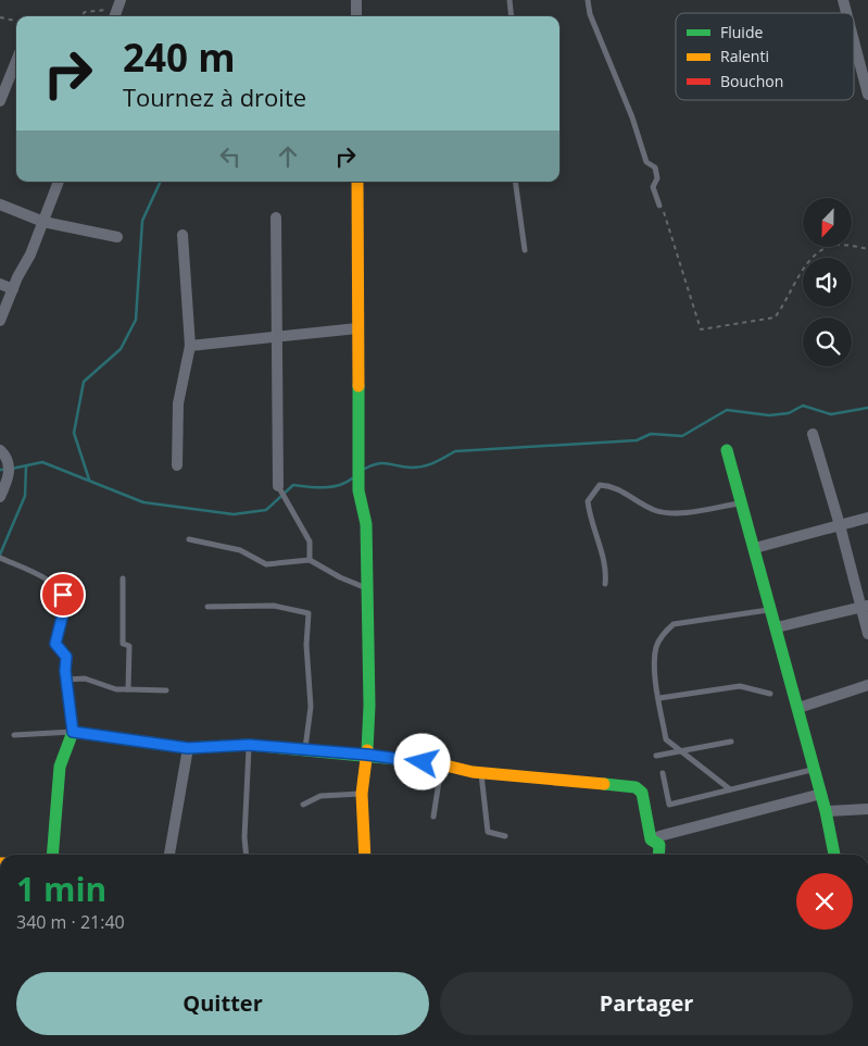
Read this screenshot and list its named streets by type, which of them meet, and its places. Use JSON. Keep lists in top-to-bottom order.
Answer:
{
  "legend": ["Fluide", "Ralenti", "Bouchon"],
  "north": "bottom",
  "page": {
    "turn": ["240 m", "Tournez à droite"],
    "heading": ["1 min", "340 m · 21:40"],
    "buttons": ["Quitter", "Partager"]
  }
}
